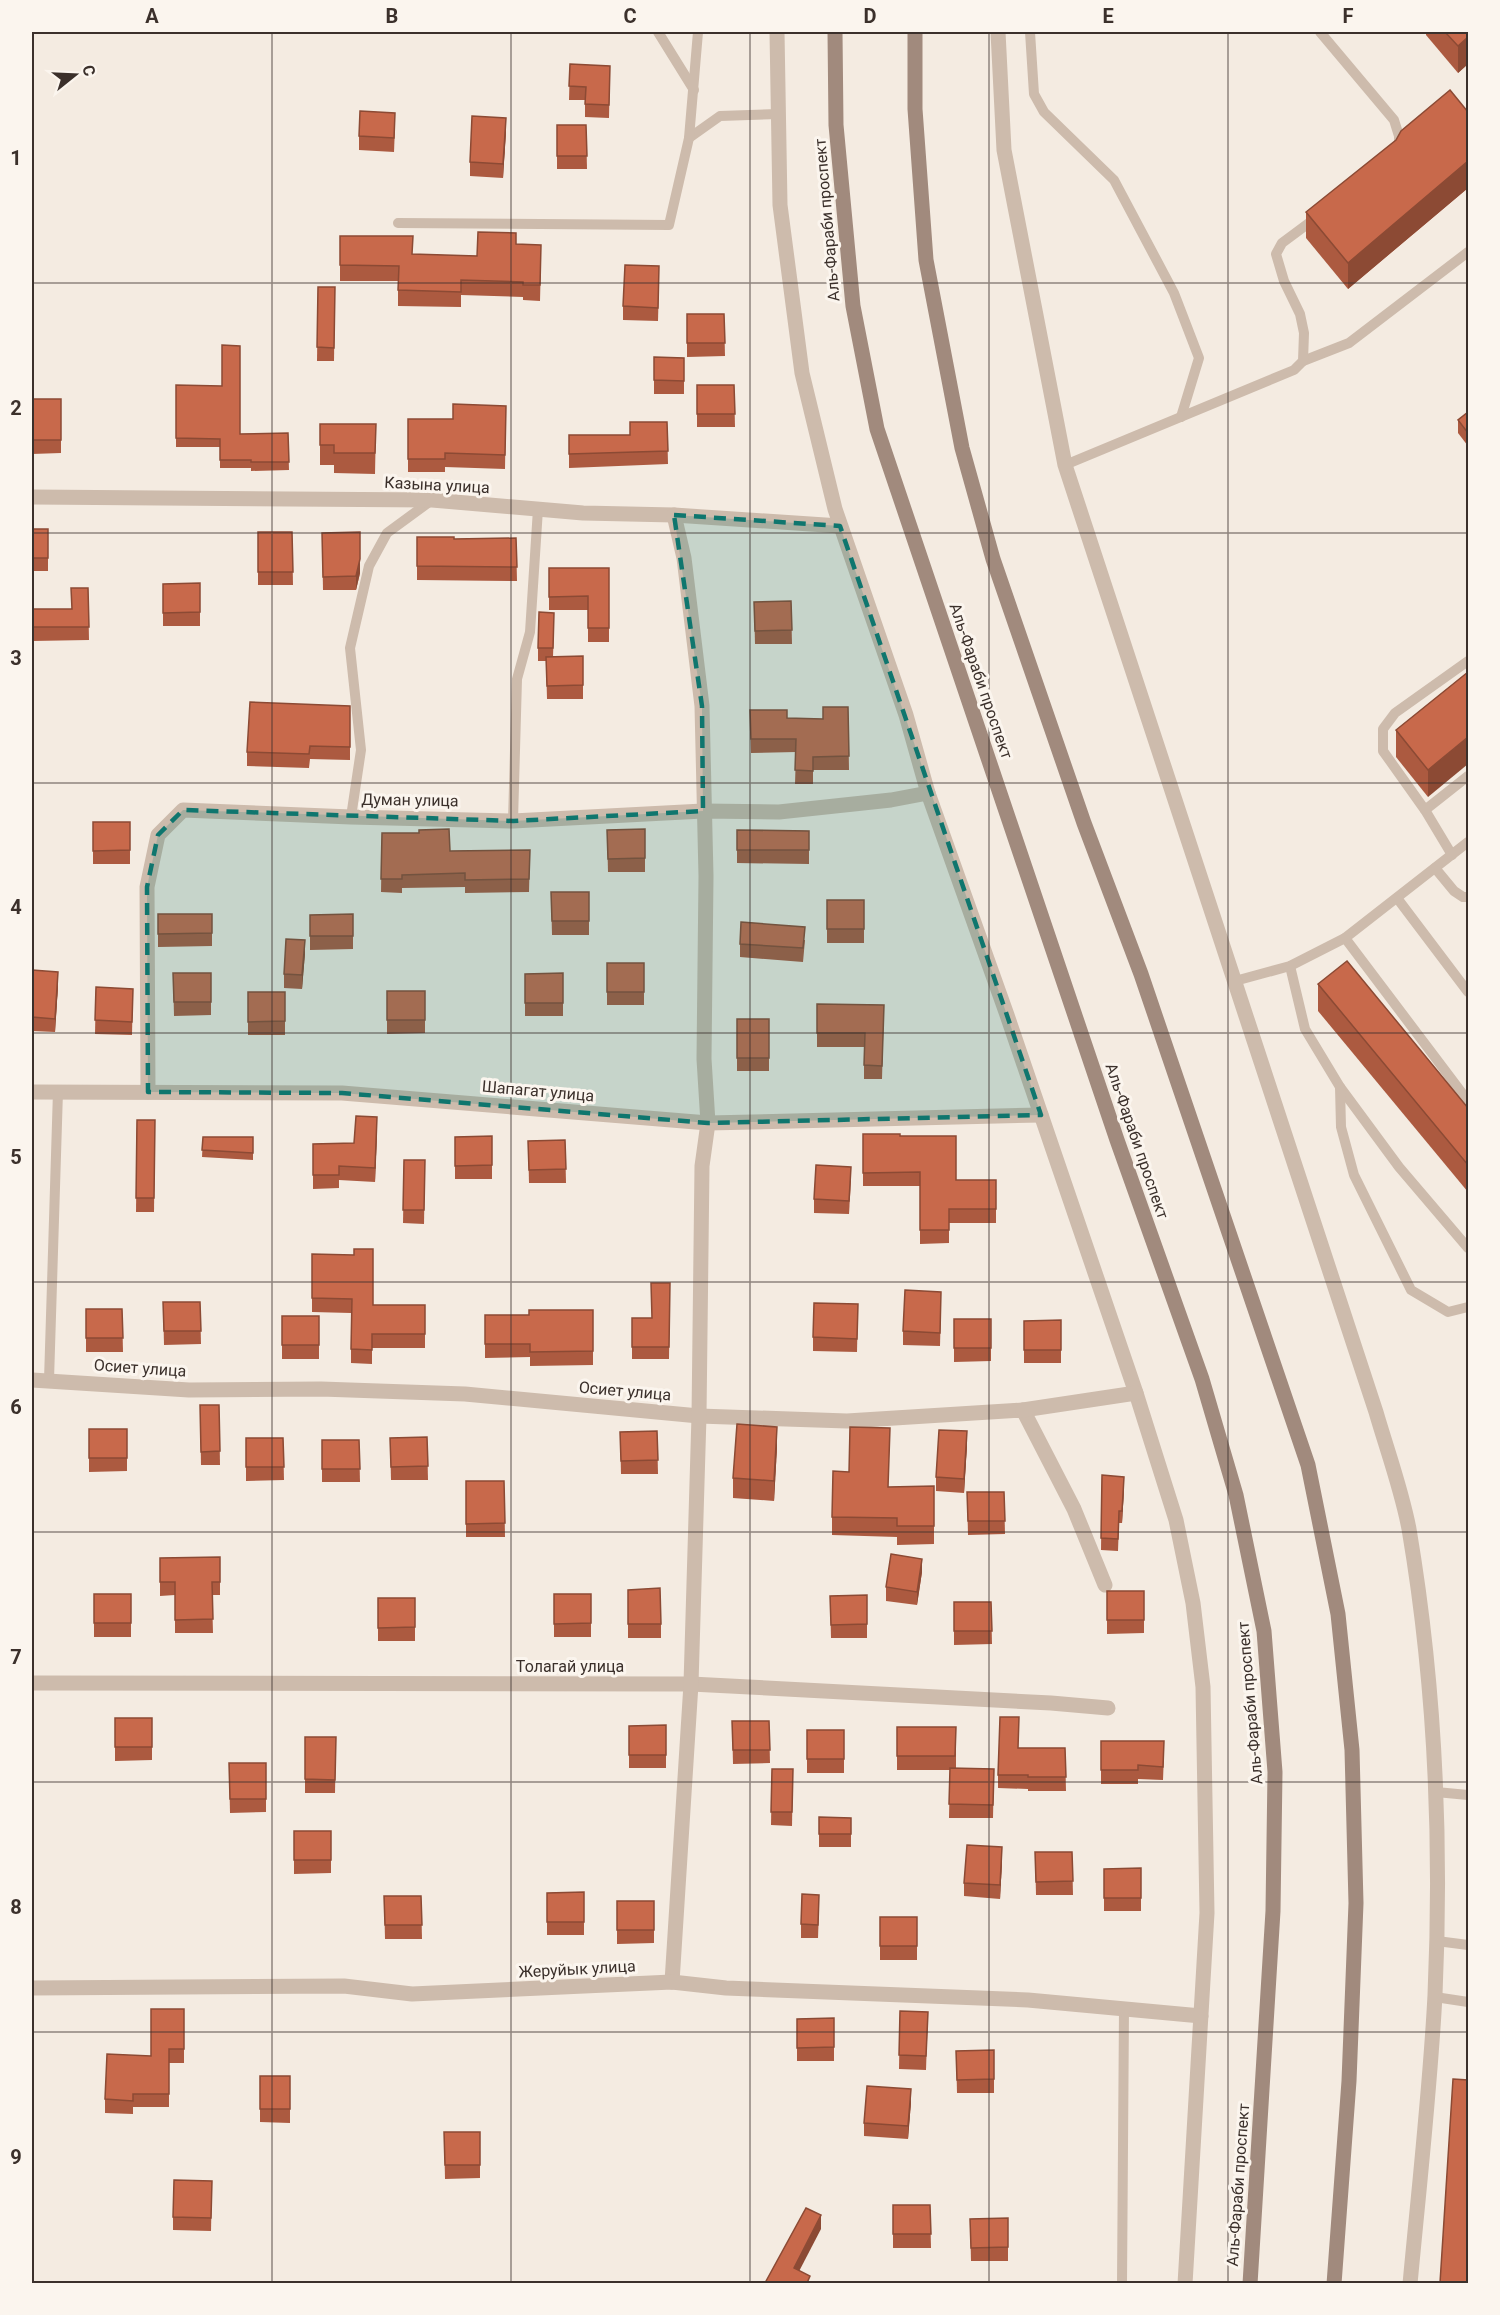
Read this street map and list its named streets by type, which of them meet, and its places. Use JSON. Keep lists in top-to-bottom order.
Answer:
{
  "streets": {
    "street": [
      "Аль-Фараби проспект",
      "Казына улица",
      "Думан улица",
      "Шапагат улица",
      "Осиет улица",
      "Толагай улица",
      "Жеруйык улица"
    ]
  },
  "crossings": [
    ["Думан улица", "Шапагат улица"]
  ],
  "north": "right",
  "grid": {
    "columns": [
      "A",
      "B",
      "C",
      "D",
      "E",
      "F"
    ],
    "rows": [
      "1",
      "2",
      "3",
      "4",
      "5",
      "6",
      "7",
      "8",
      "9"
    ]
  }
}
